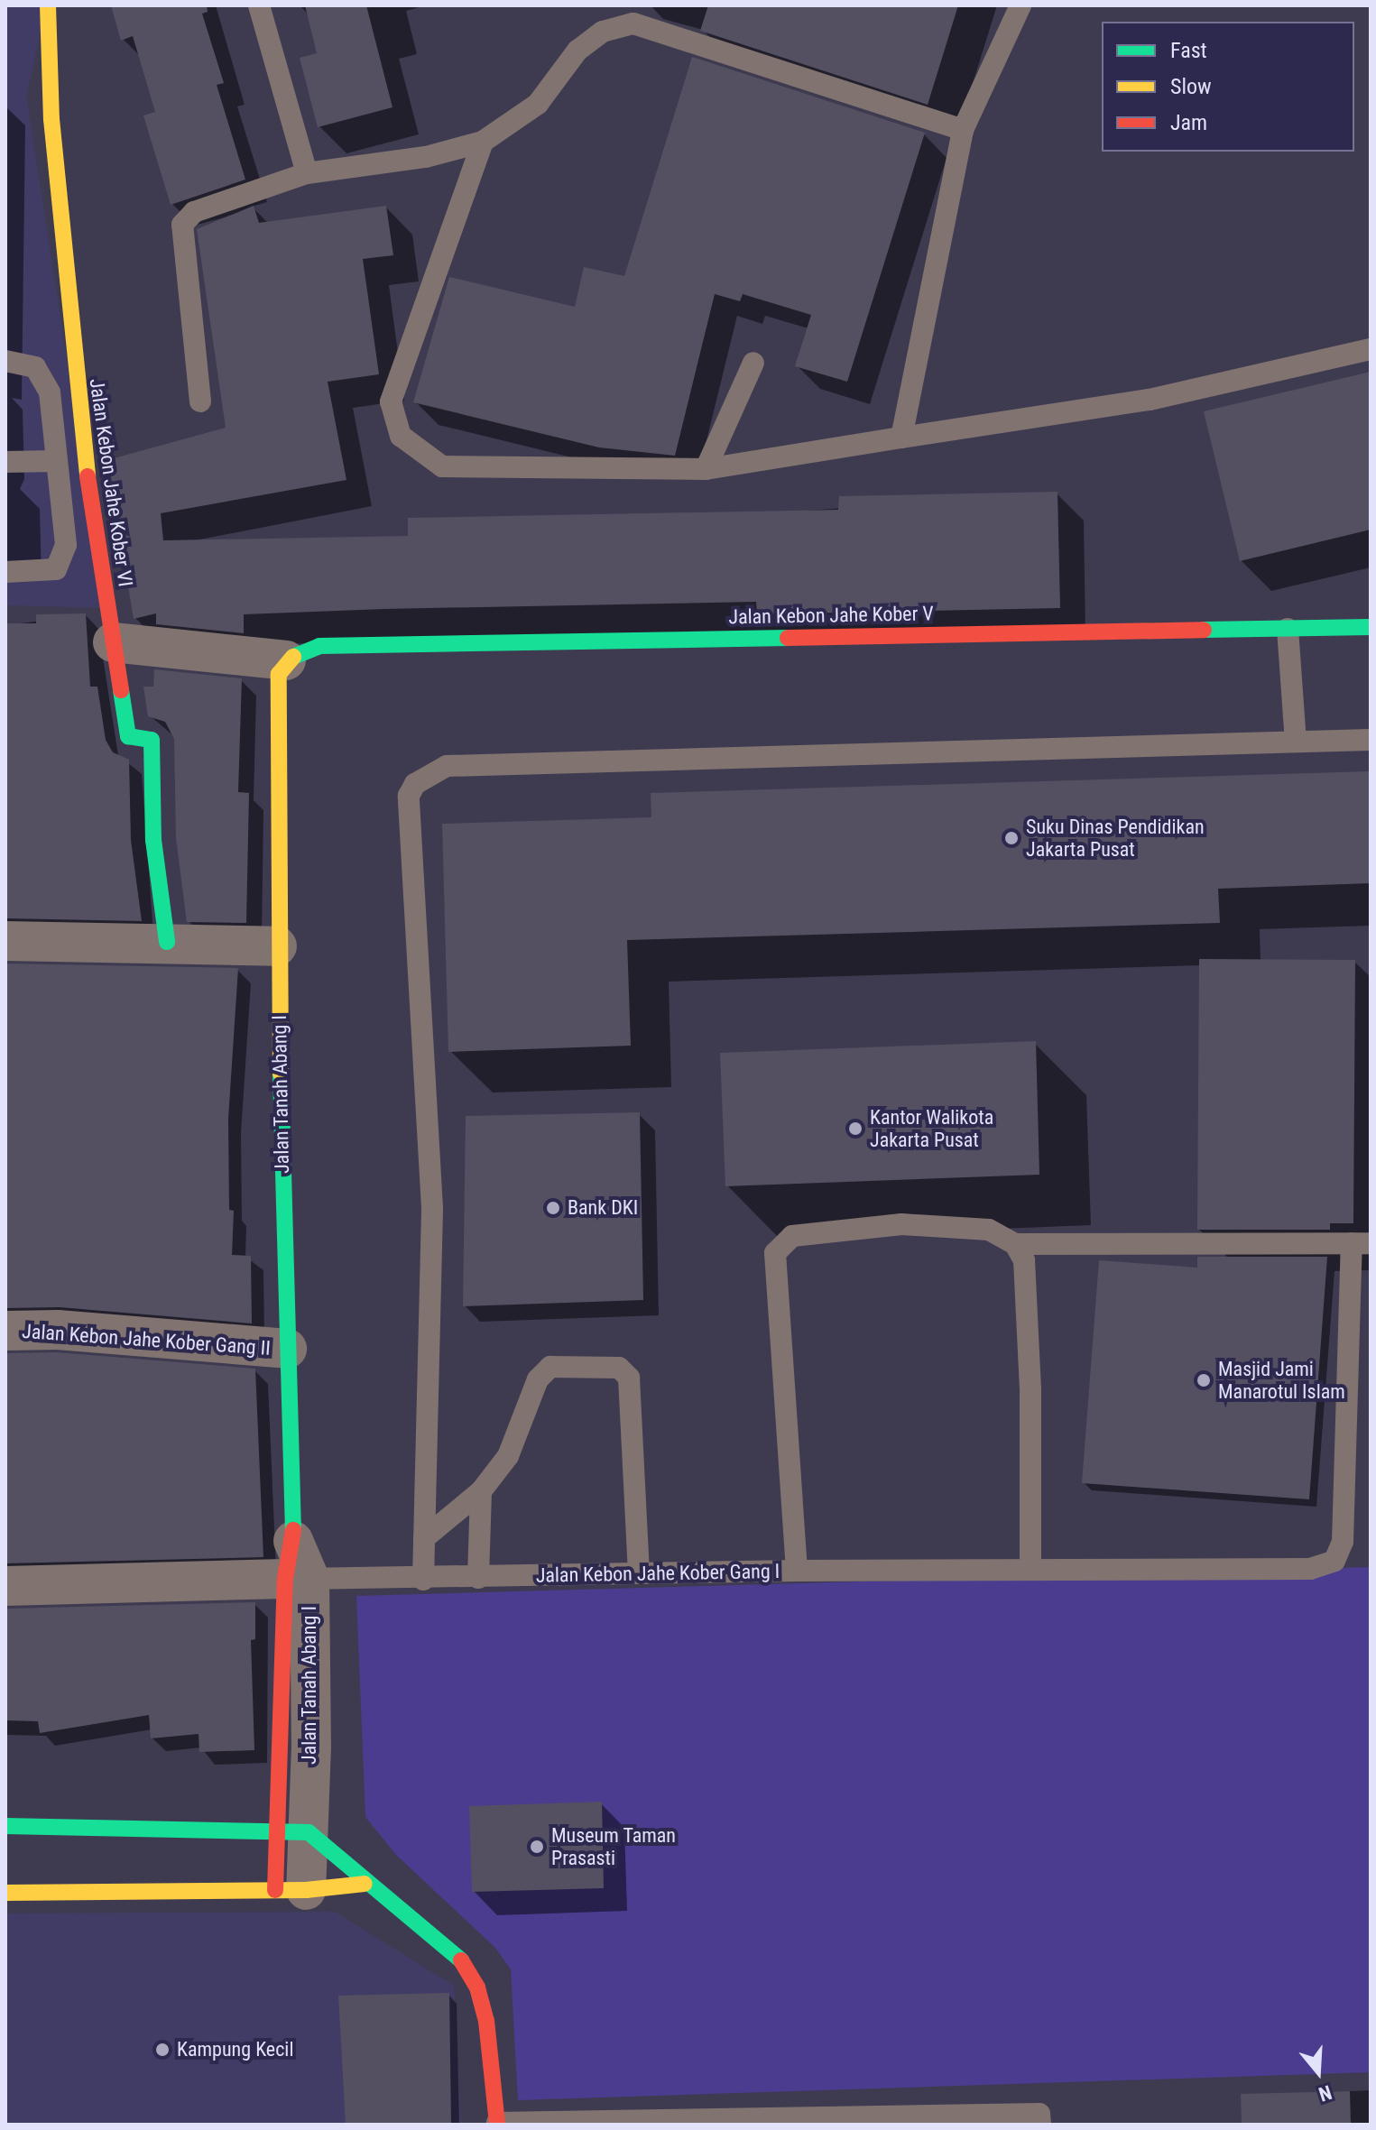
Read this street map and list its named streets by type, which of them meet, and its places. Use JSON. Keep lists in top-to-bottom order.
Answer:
{
  "streets": {
    "street": [
      "Jalan Kebon Jahe Kober VI",
      "Jalan Kebon Jahe Kober V",
      "Jalan Tanah Abang I",
      "Jalan Kebon Jahe Kober Gang II",
      "Jalan Kebon Jahe Kober Gang I"
    ]
  },
  "crossings": [
    ["Jalan Kebon Jahe Kober V", "Jalan Tanah Abang I"],
    ["Jalan Tanah Abang I", "Jalan Kebon Jahe Kober Gang II"],
    ["Jalan Tanah Abang I", "Jalan Kebon Jahe Kober Gang I"]
  ],
  "places": [
    "Suku Dinas Pendidikan Jakarta Pusat",
    "Kantor Walikota Jakarta Pusat",
    "Bank DKI",
    "Masjid Jami Manarotul Islam",
    "Museum Taman Prasasti",
    "Kampung Kecil"
  ],
  "legend": ["Fast", "Slow", "Jam"],
  "north": "bottom"
}
